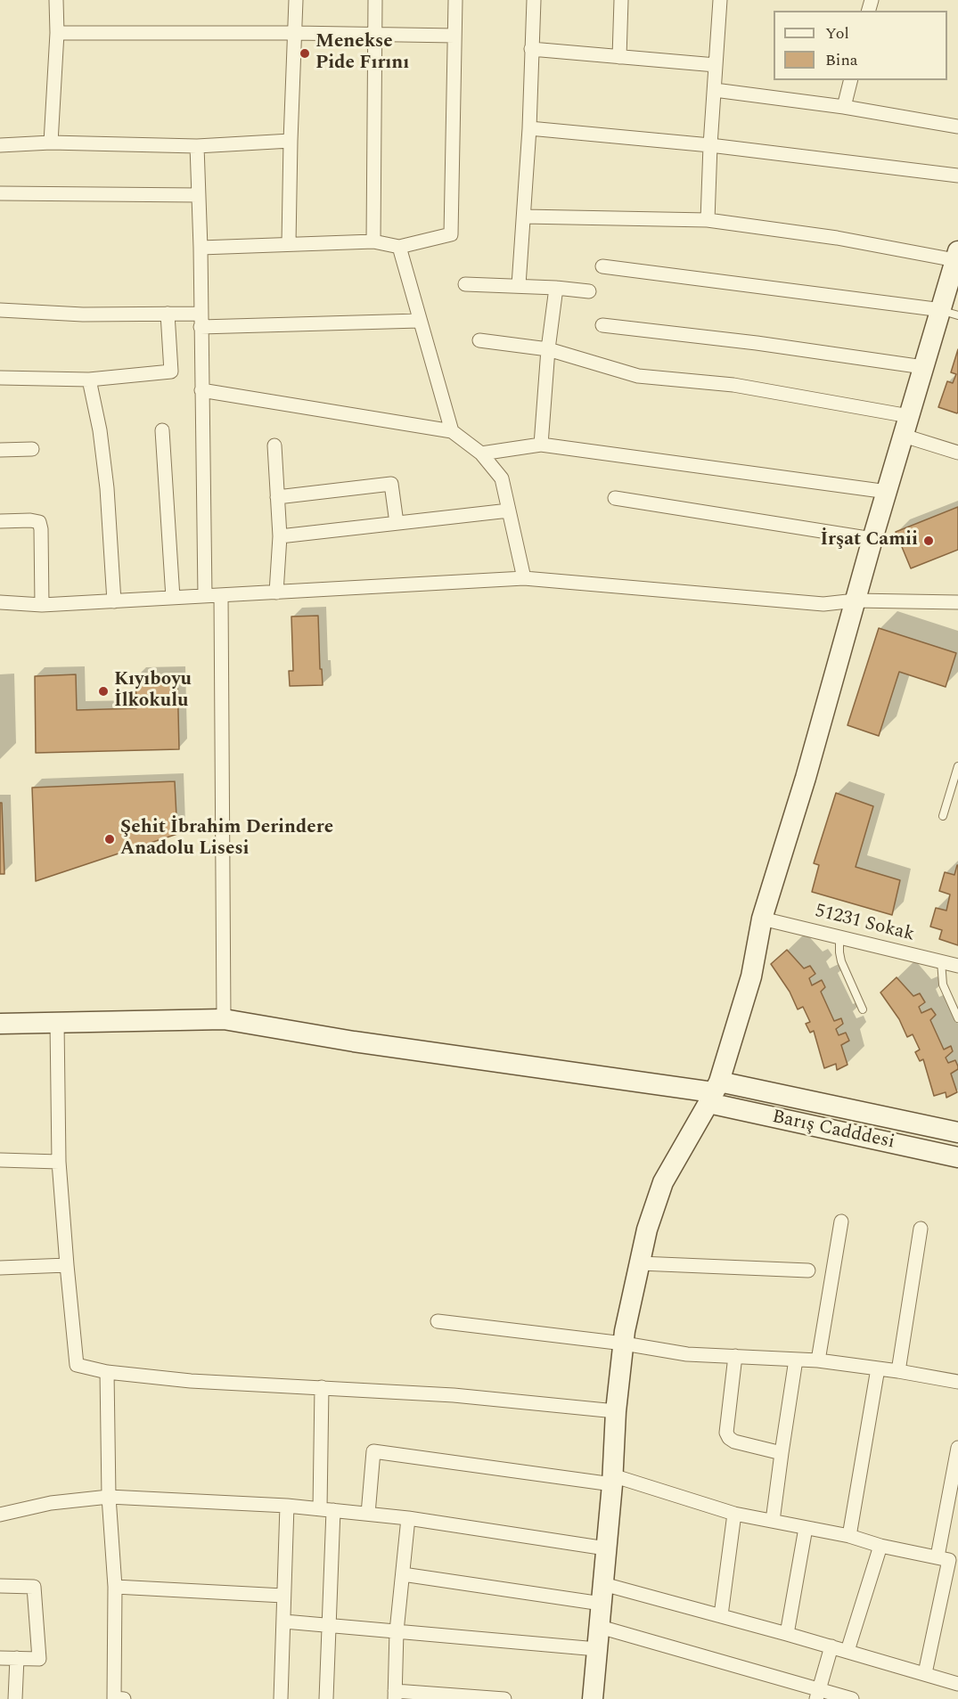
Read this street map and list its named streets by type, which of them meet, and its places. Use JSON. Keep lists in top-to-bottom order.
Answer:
{
  "streets": {
    "main road": ["Barış Cadddesi"],
    "street": ["51231 Sokak"]
  },
  "places": [
    "Menekse Pide Fırını",
    "İrşat Camii",
    "Kıyıboyu İlkokulu",
    "Şehit İbrahim Derindere Anadolu Lisesi"
  ],
  "legend": ["Yol", "Bina"]
}
